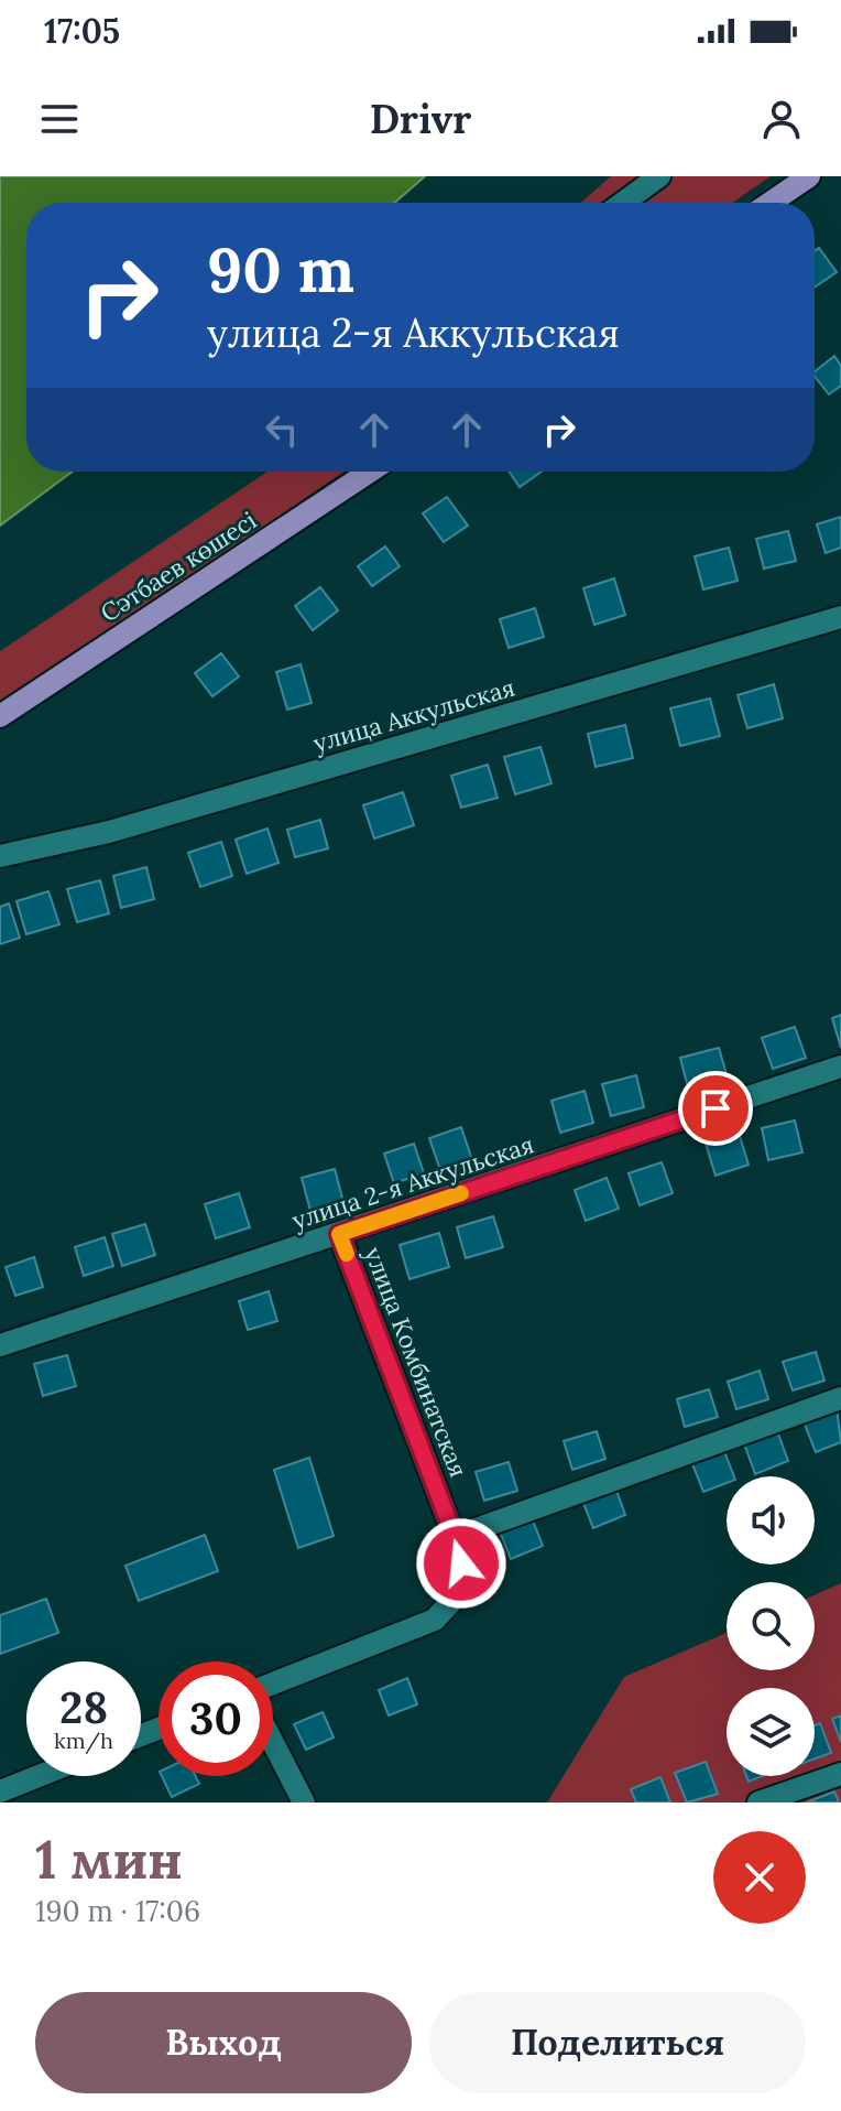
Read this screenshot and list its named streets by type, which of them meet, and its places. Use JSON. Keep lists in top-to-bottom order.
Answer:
{
  "streets": {
    "main road": ["Сәтбаев көшесі"],
    "street": ["улица Аккульская", "улица 2-я Аккульская", "улица Комбинатская"]
  },
  "crossings": [
    ["улица 2-я Аккульская", "улица Комбинатская"]
  ],
  "page": {
    "status": "17:05",
    "header": "Drivr",
    "turn": ["90 m", "улица 2-я Аккульская"],
    "speed": "28 km/h",
    "limit": "30",
    "heading": ["1 мин", "190 m · 17:06"],
    "buttons": ["Выход", "Поделиться"]
  }
}
